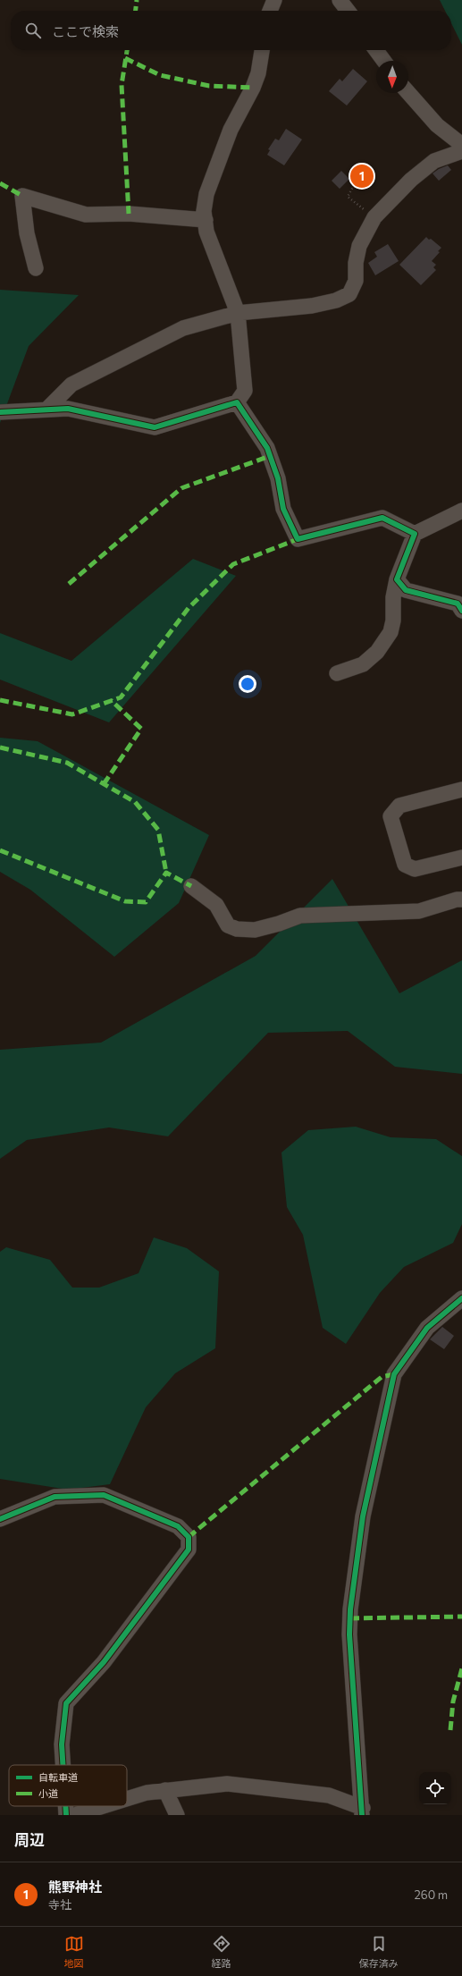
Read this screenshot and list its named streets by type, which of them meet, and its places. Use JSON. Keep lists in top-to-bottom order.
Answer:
{
  "legend": ["自転車道", "小道"],
  "north": "bottom",
  "page": {
    "search": "ここで検索",
    "pins": "1",
    "heading": "周辺",
    "list": [
      {
        "mark": "1",
        "name": "熊野神社",
        "note": "寺社",
        "value": "260 m"
      }
    ],
    "nav": ["地図", "経路", "保存済み"]
  }
}
